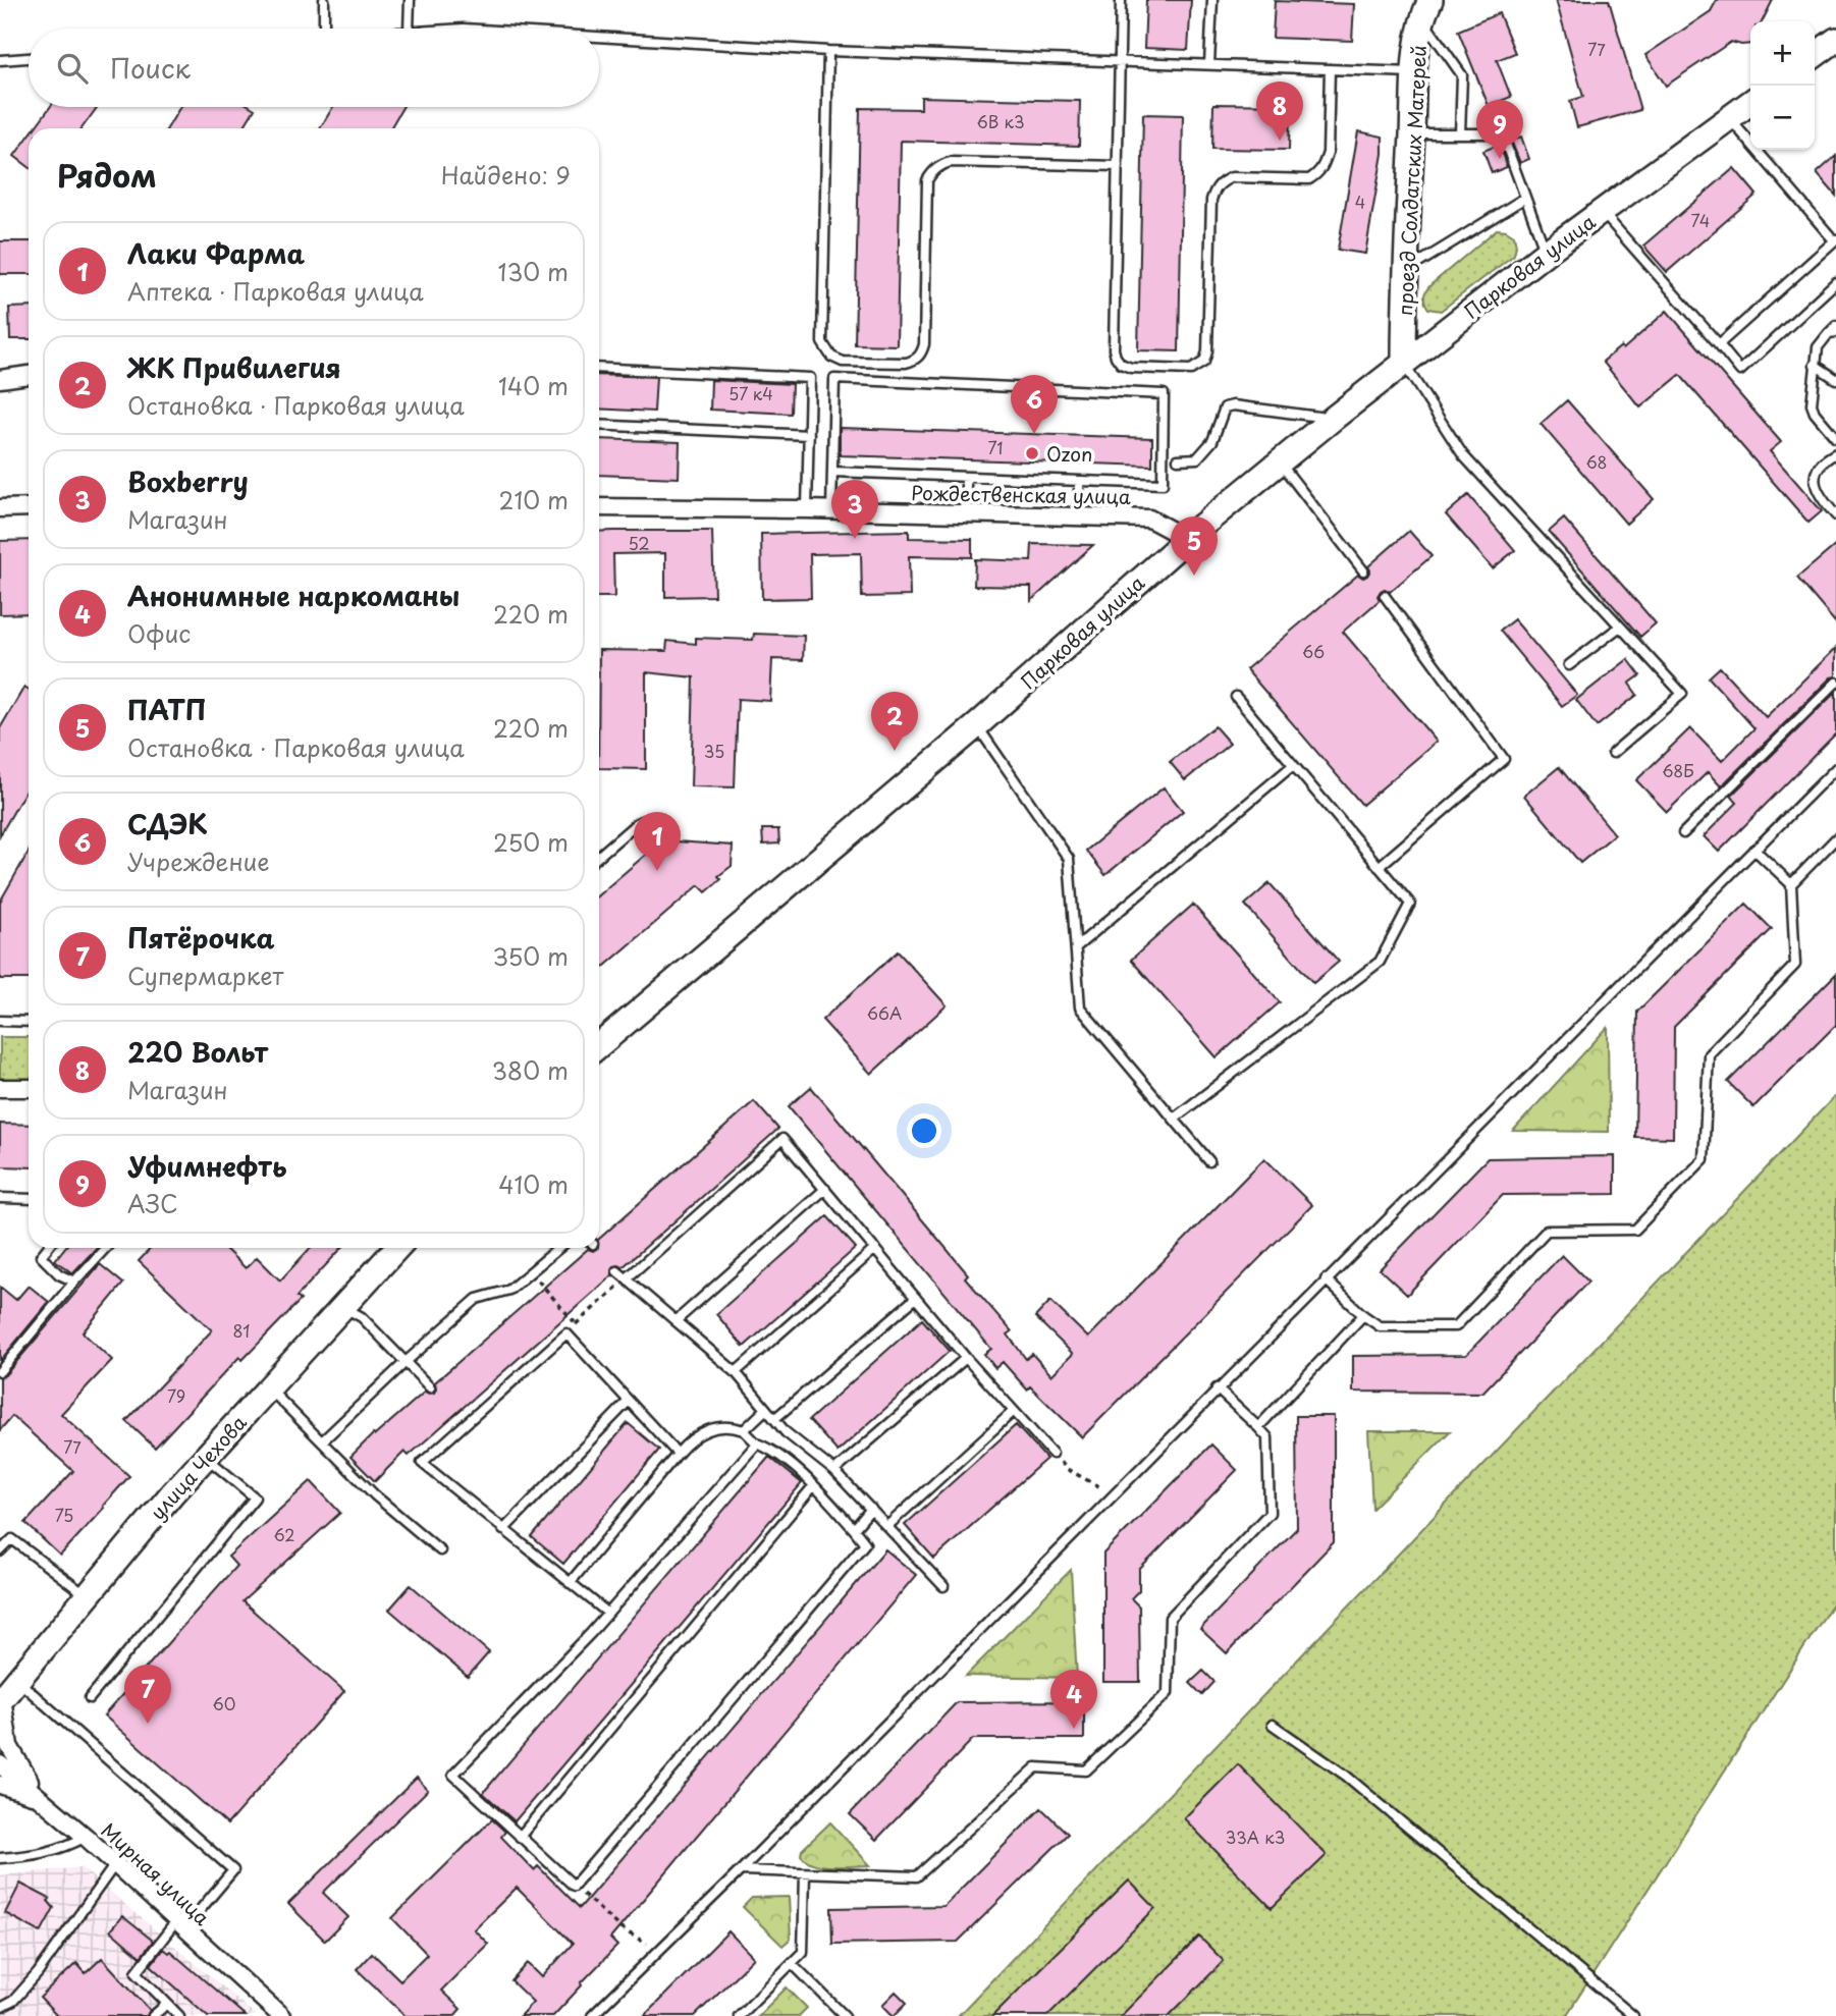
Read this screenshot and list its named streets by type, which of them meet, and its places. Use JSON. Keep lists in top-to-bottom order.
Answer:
{
  "streets": {
    "main road": ["проезд Солдатских Матерей", "Парковая улица", "улица Чехова"],
    "street": ["Рождественская улица", "Мирная улица"]
  },
  "crossings": [
    ["проезд Солдатских Матерей", "Парковая улица"],
    ["Парковая улица", "Рождественская улица"]
  ],
  "places": ["Ozon"],
  "house_numbers": [
    "77",
    "6В к3",
    "4",
    "74",
    "57 к4",
    "71",
    "68",
    "52",
    "66",
    "35",
    "68Б",
    "66А",
    "81",
    "79",
    "77",
    "75",
    "62",
    "60",
    "33А к3"
  ],
  "page": {
    "map_buttons": ["+", "−"],
    "search": "Поиск",
    "pins": [
      "8",
      "9",
      "6",
      "3",
      "5",
      "2",
      "1",
      "7",
      "4"
    ],
    "heading": ["Рядом", "Найдено: 9"],
    "list": [
      {
        "mark": "1",
        "name": "Лаки Фарма",
        "note": "Аптека · Парковая улица",
        "value": "130 m"
      },
      {
        "mark": "2",
        "name": "ЖК Привилегия",
        "note": "Остановка · Парковая улица",
        "value": "140 m"
      },
      {
        "mark": "3",
        "name": "Boxberry",
        "note": "Магазин",
        "value": "210 m"
      },
      {
        "mark": "4",
        "name": "Анонимные наркоманы",
        "note": "Офис",
        "value": "220 m"
      },
      {
        "mark": "5",
        "name": "ПАТП",
        "note": "Остановка · Парковая улица",
        "value": "220 m"
      },
      {
        "mark": "6",
        "name": "СДЭК",
        "note": "Учреждение",
        "value": "250 m"
      },
      {
        "mark": "7",
        "name": "Пятёрочка",
        "note": "Супермаркет",
        "value": "350 m"
      },
      {
        "mark": "8",
        "name": "220 Вольт",
        "note": "Магазин",
        "value": "380 m"
      },
      {
        "mark": "9",
        "name": "Уфимнефть",
        "note": "АЗС",
        "value": "410 m"
      }
    ]
  }
}
